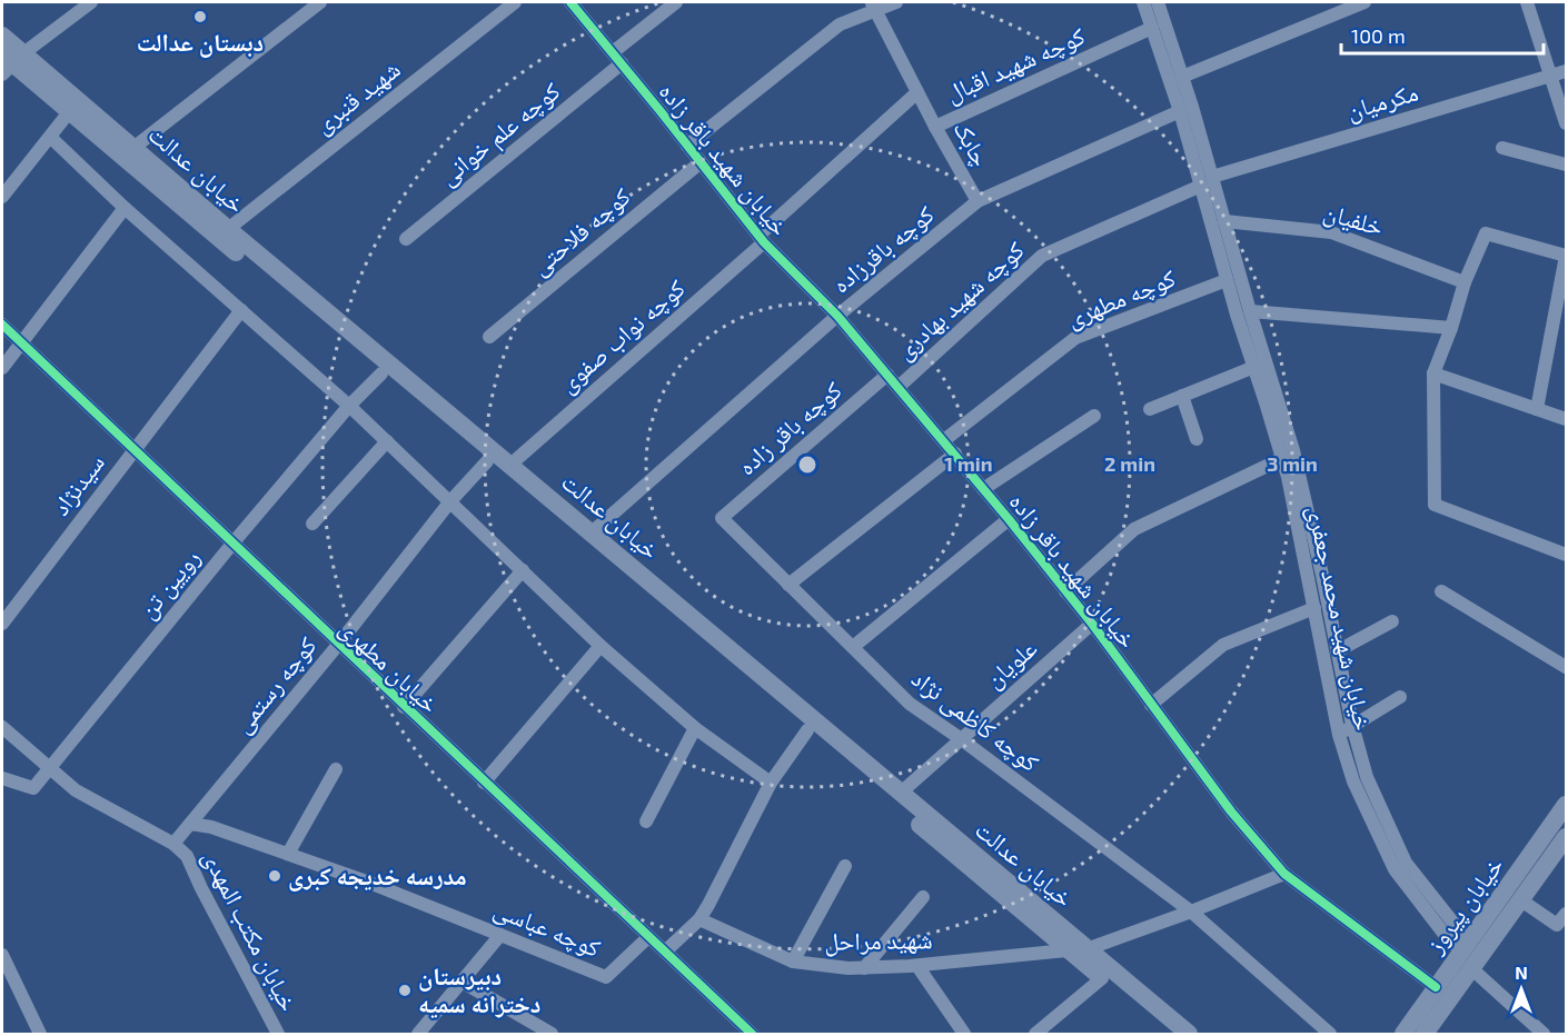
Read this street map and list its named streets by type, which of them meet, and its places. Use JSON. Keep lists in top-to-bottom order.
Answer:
{
  "streets": {
    "main road": ["خیابان عدالت", "خیابان پیروز"],
    "street": [
      "کوچه شهید اقبال",
      "شهید قنبری",
      "مکرمیان",
      "کوچه علم خوانی",
      "چابک",
      "خیابان شهید باقر زاده",
      "خلفیان",
      "کوچه فلاحتی",
      "کوچه باقرزاده",
      "کوچه مطهری",
      "کوچه شهید بهادری",
      "کوچه نواب صفوی",
      "کوچه باقر زاده",
      "سیدنژاد",
      "رویین تن",
      "خیابان شهید محمد جعفری",
      "علویان",
      "خیابان مطهری",
      "کوچه رستمی",
      "کوچه کاظمی نژاد",
      "کوچه عباسی",
      "خیابان مکتب المهدی",
      "شهید مراحل"
    ]
  },
  "crossings": [
    ["کوچه شهید اقبال", "چابک"],
    ["کوچه شهید اقبال", "خیابان شهید محمد جعفری"],
    ["شهید قنبری", "خیابان عدالت"],
    ["مکرمیان", "خیابان شهید محمد جعفری"],
    ["کوچه علم خوانی", "خیابان شهید باقر زاده"],
    ["چابک", "کوچه باقرزاده"],
    ["چابک", "کوچه نواب صفوی"],
    ["خیابان شهید باقر زاده", "کوچه فلاحتی"],
    ["خیابان شهید باقر زاده", "کوچه باقرزاده"],
    ["خیابان شهید باقر زاده", "کوچه مطهری"],
    ["خیابان شهید باقر زاده", "کوچه شهید بهادری"],
    ["خیابان شهید باقر زاده", "کوچه نواب صفوی"],
    ["خیابان شهید باقر زاده", "کوچه باقر زاده"],
    ["خیابان شهید باقر زاده", "علویان"],
    ["خیابان شهید باقر زاده", "خیابان پیروز"],
    ["خیابان عدالت", "کوچه باقرزاده"],
    ["خیابان عدالت", "کوچه نواب صفوی"],
    ["خیابان عدالت", "رویین تن"],
    ["خیابان عدالت", "علویان"],
    ["خیابان عدالت", "کوچه رستمی"],
    ["خیابان عدالت", "شهید مراحل"],
    ["خلفیان", "خیابان شهید محمد جعفری"],
    ["کوچه باقرزاده", "خیابان شهید محمد جعفری"],
    ["کوچه مطهری", "خیابان شهید محمد جعفری"],
    ["کوچه شهید بهادری", "خیابان شهید محمد جعفری"],
    ["کوچه باقر زاده", "کوچه کاظمی نژاد"],
    ["سیدنژاد", "خیابان مطهری"],
    ["رویین تن", "خیابان مطهری"],
    ["رویین تن", "خیابان مکتب المهدی"],
    ["خیابان شهید محمد جعفری", "خیابان پیروز"],
    ["علویان", "کوچه کاظمی نژاد"],
    ["خیابان مطهری", "کوچه رستمی"],
    ["خیابان مطهری", "کوچه عباسی"],
    ["کوچه رستمی", "کوچه عباسی"],
    ["کوچه رستمی", "خیابان مکتب المهدی"]
  ],
  "places": ["دبستان عدالت", "مدرسه خدیجه کبری", "دبیرستان دخترانه سمیه"],
  "scale_bar": "100 m",
  "north": "top",
  "rings": ["1 min", "2 min", "3 min"]
}
